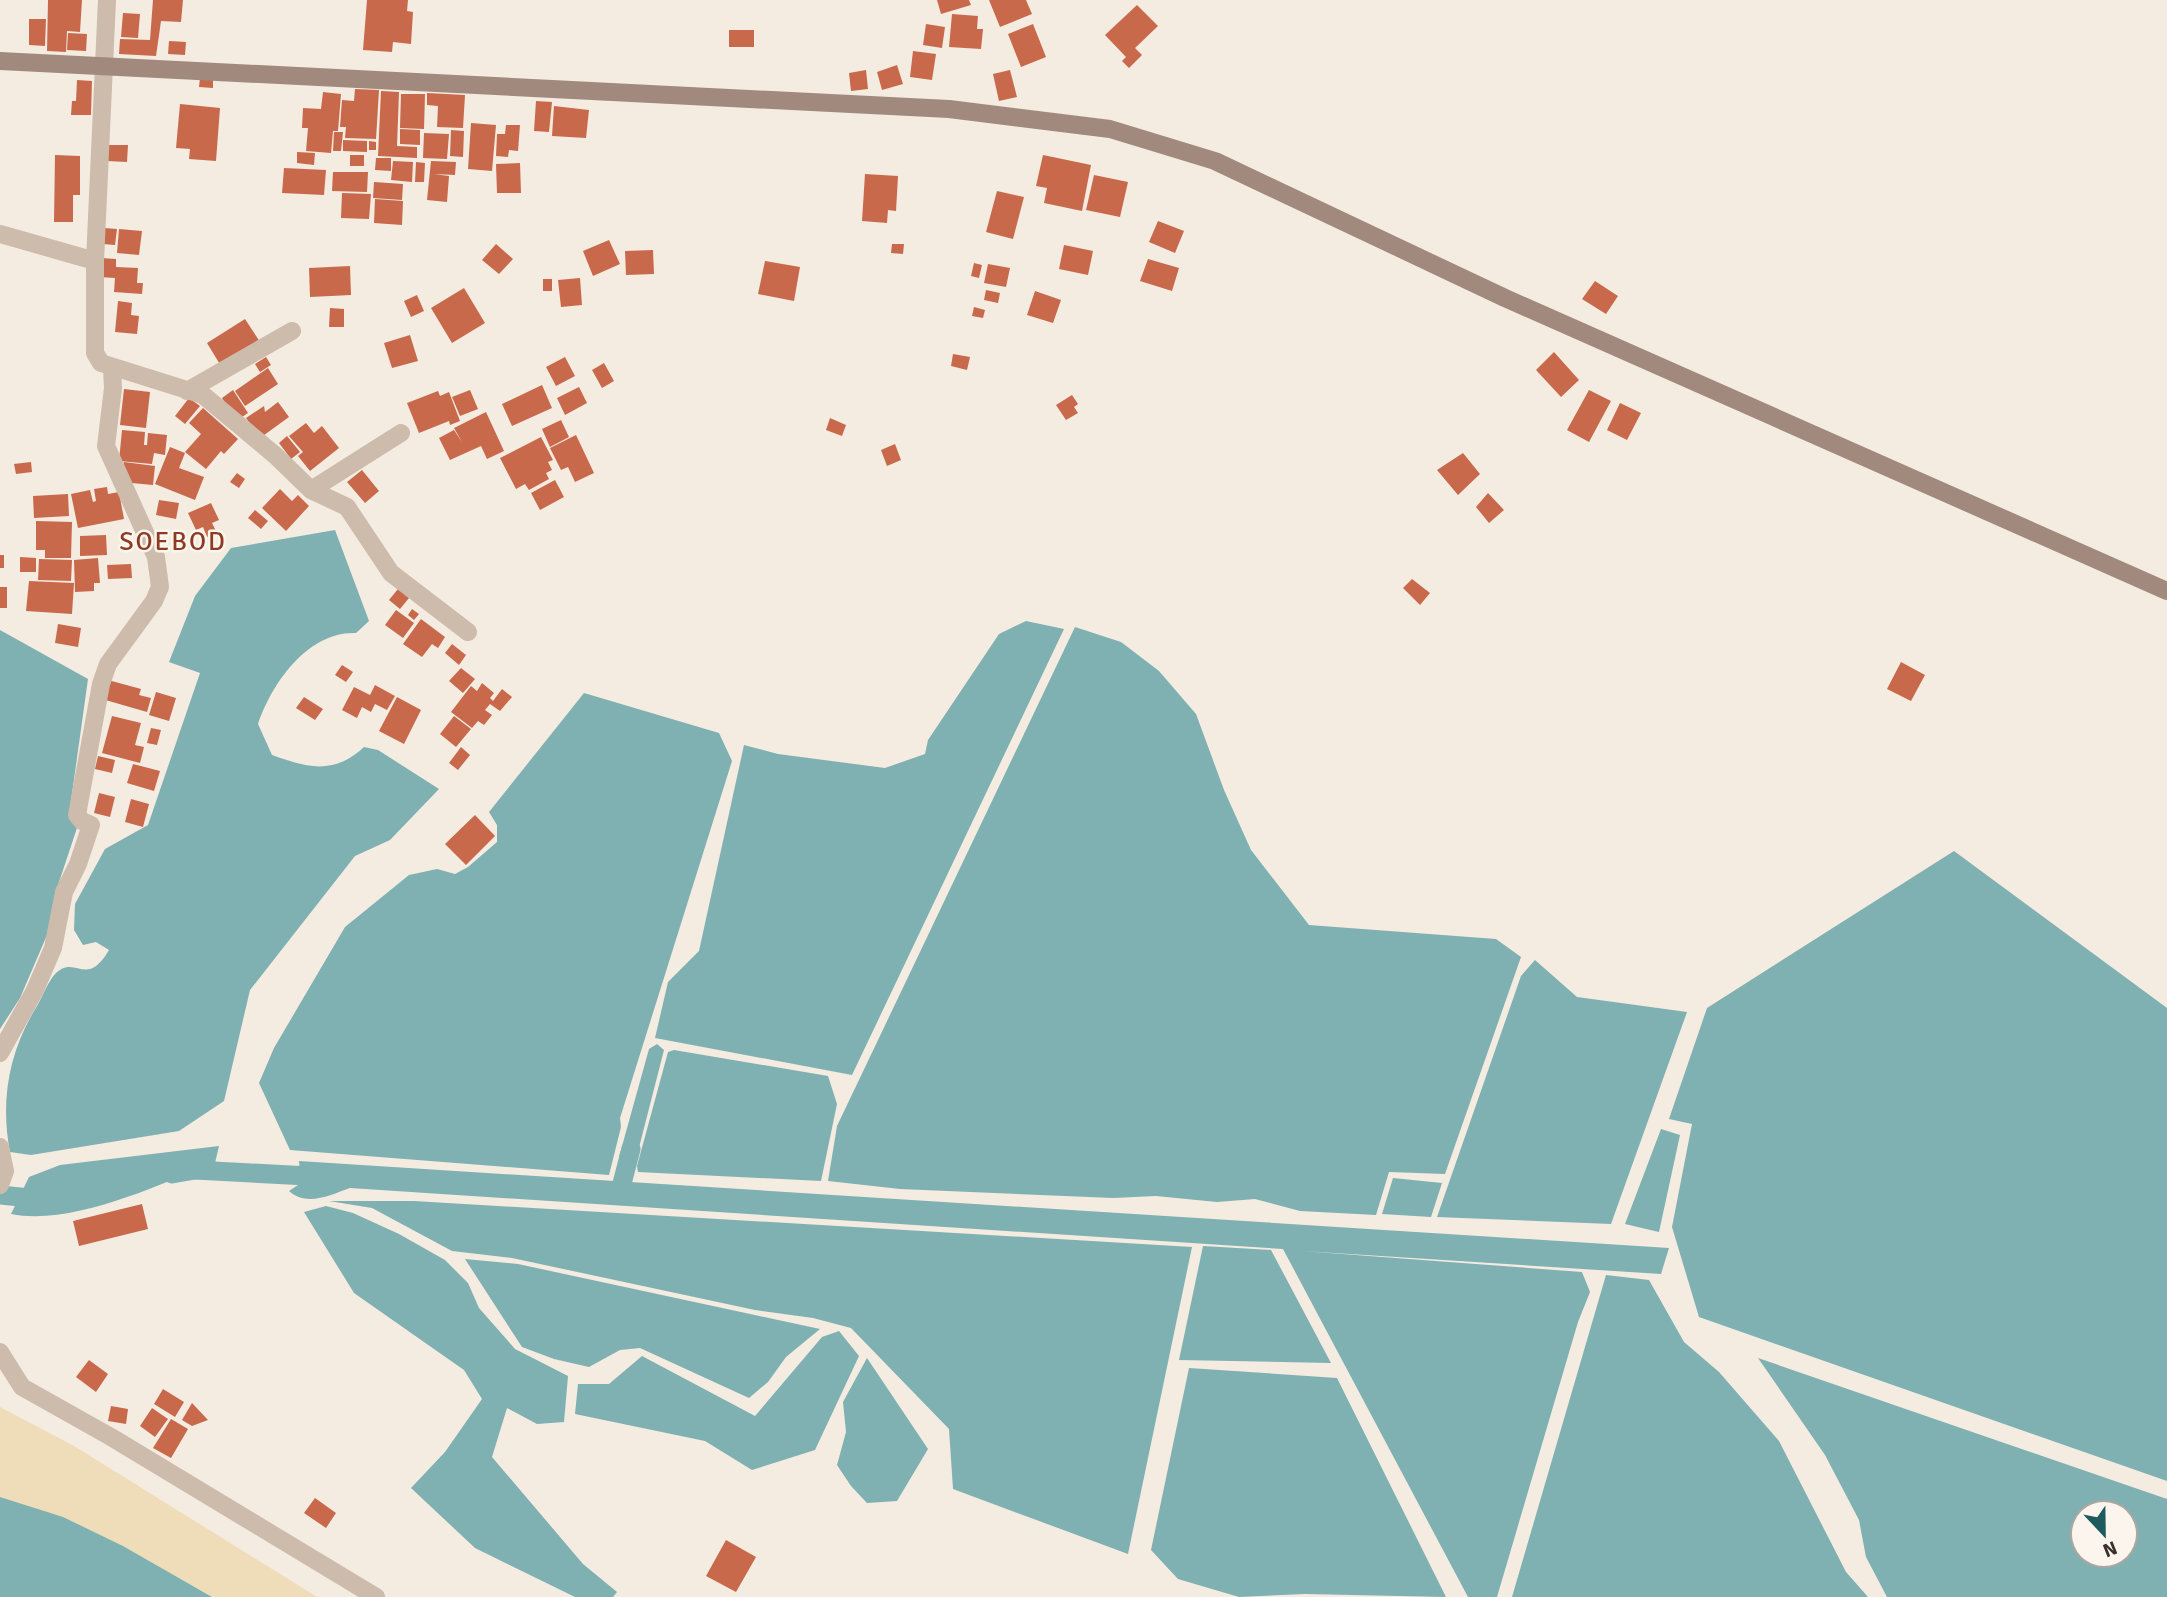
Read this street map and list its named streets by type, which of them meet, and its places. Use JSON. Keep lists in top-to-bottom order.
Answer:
{
  "districts": ["SOEBOD"],
  "north": "bottom"
}
